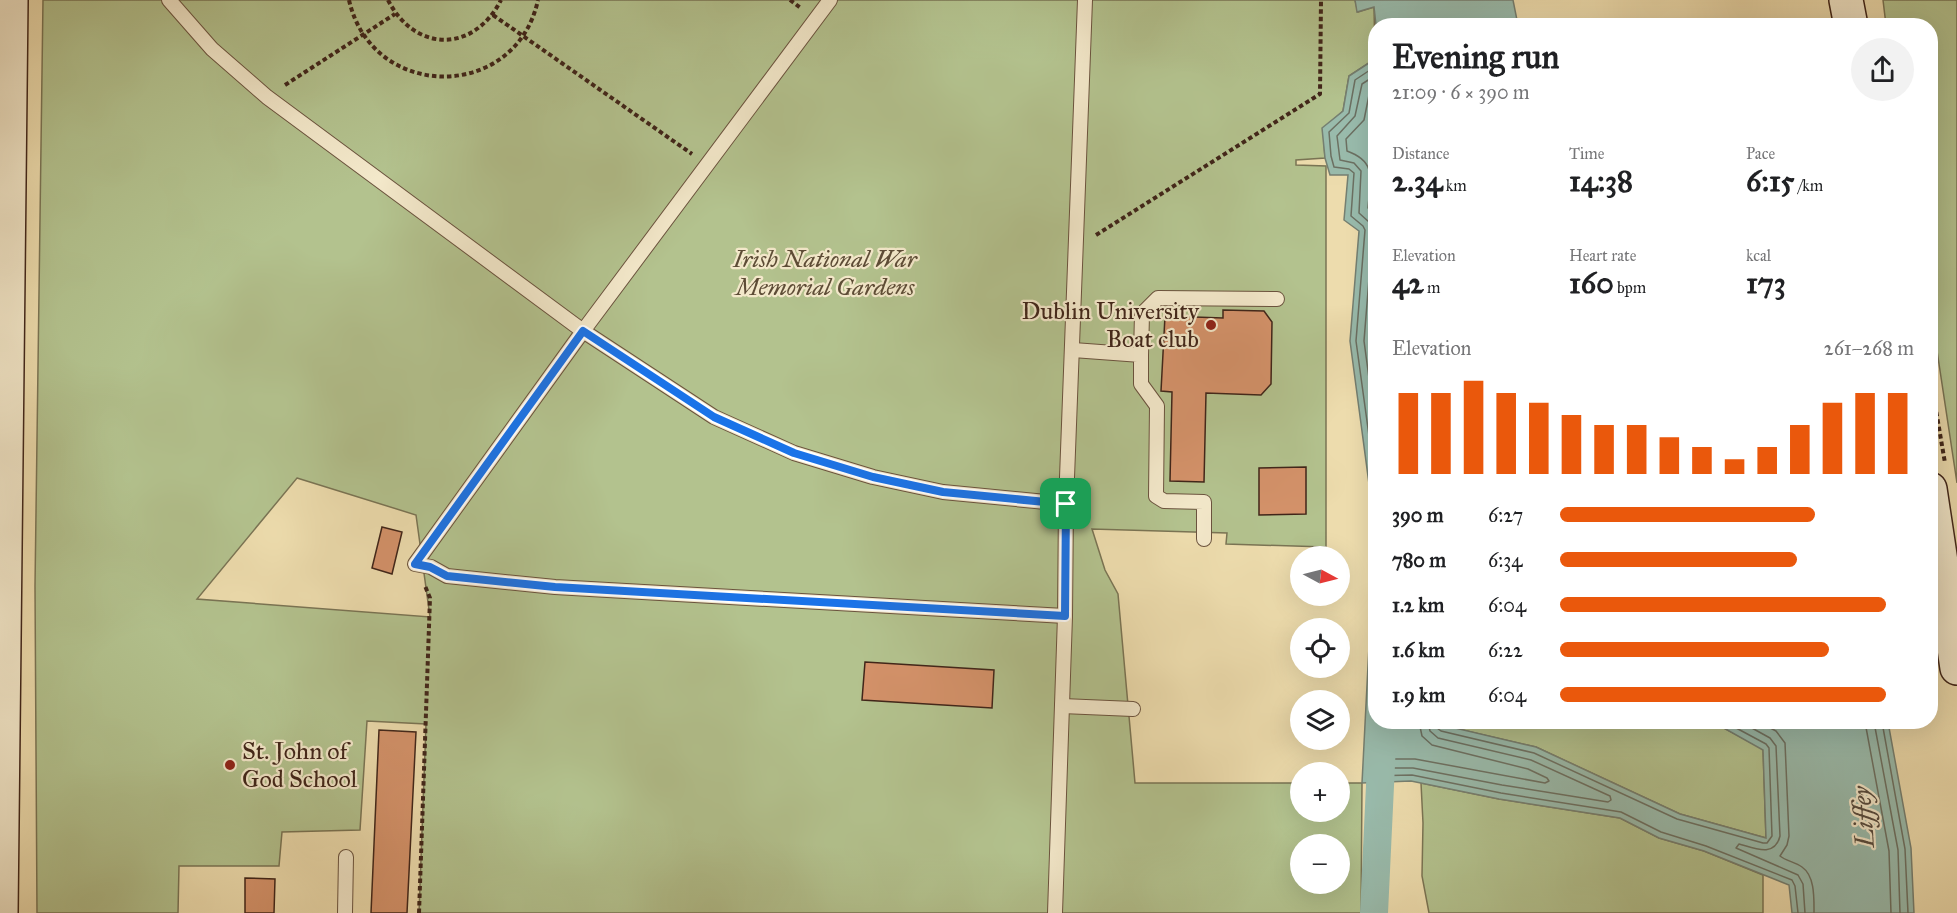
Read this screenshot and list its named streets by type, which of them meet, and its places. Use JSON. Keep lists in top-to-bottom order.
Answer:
{
  "water": ["Liffey"],
  "parks": ["Irish National War Memorial Gardens"],
  "places": ["Dublin University Boat club", "St. John of God School"],
  "north": "right",
  "page": {
    "heading": ["Evening run", "21:09 · 6 × 390 m"],
    "stats": [
      ["Distance", "2.34 km"],
      ["Time", "14:38"],
      ["Pace", "6:15 /km"],
      ["Elevation", "42 m"],
      ["Heart rate", "160 bpm"],
      ["kcal", "173"]
    ],
    "chart": ["Elevation", "261–268 m"],
    "list": [
      {
        "name": "390 m",
        "note": "6:27"
      },
      {
        "name": "780 m",
        "note": "6:34"
      },
      {
        "name": "1.2 km",
        "note": "6:04"
      },
      {
        "name": "1.6 km",
        "note": "6:22"
      },
      {
        "name": "1.9 km",
        "note": "6:04"
      }
    ],
    "map_buttons": ["+", "−"]
  }
}
